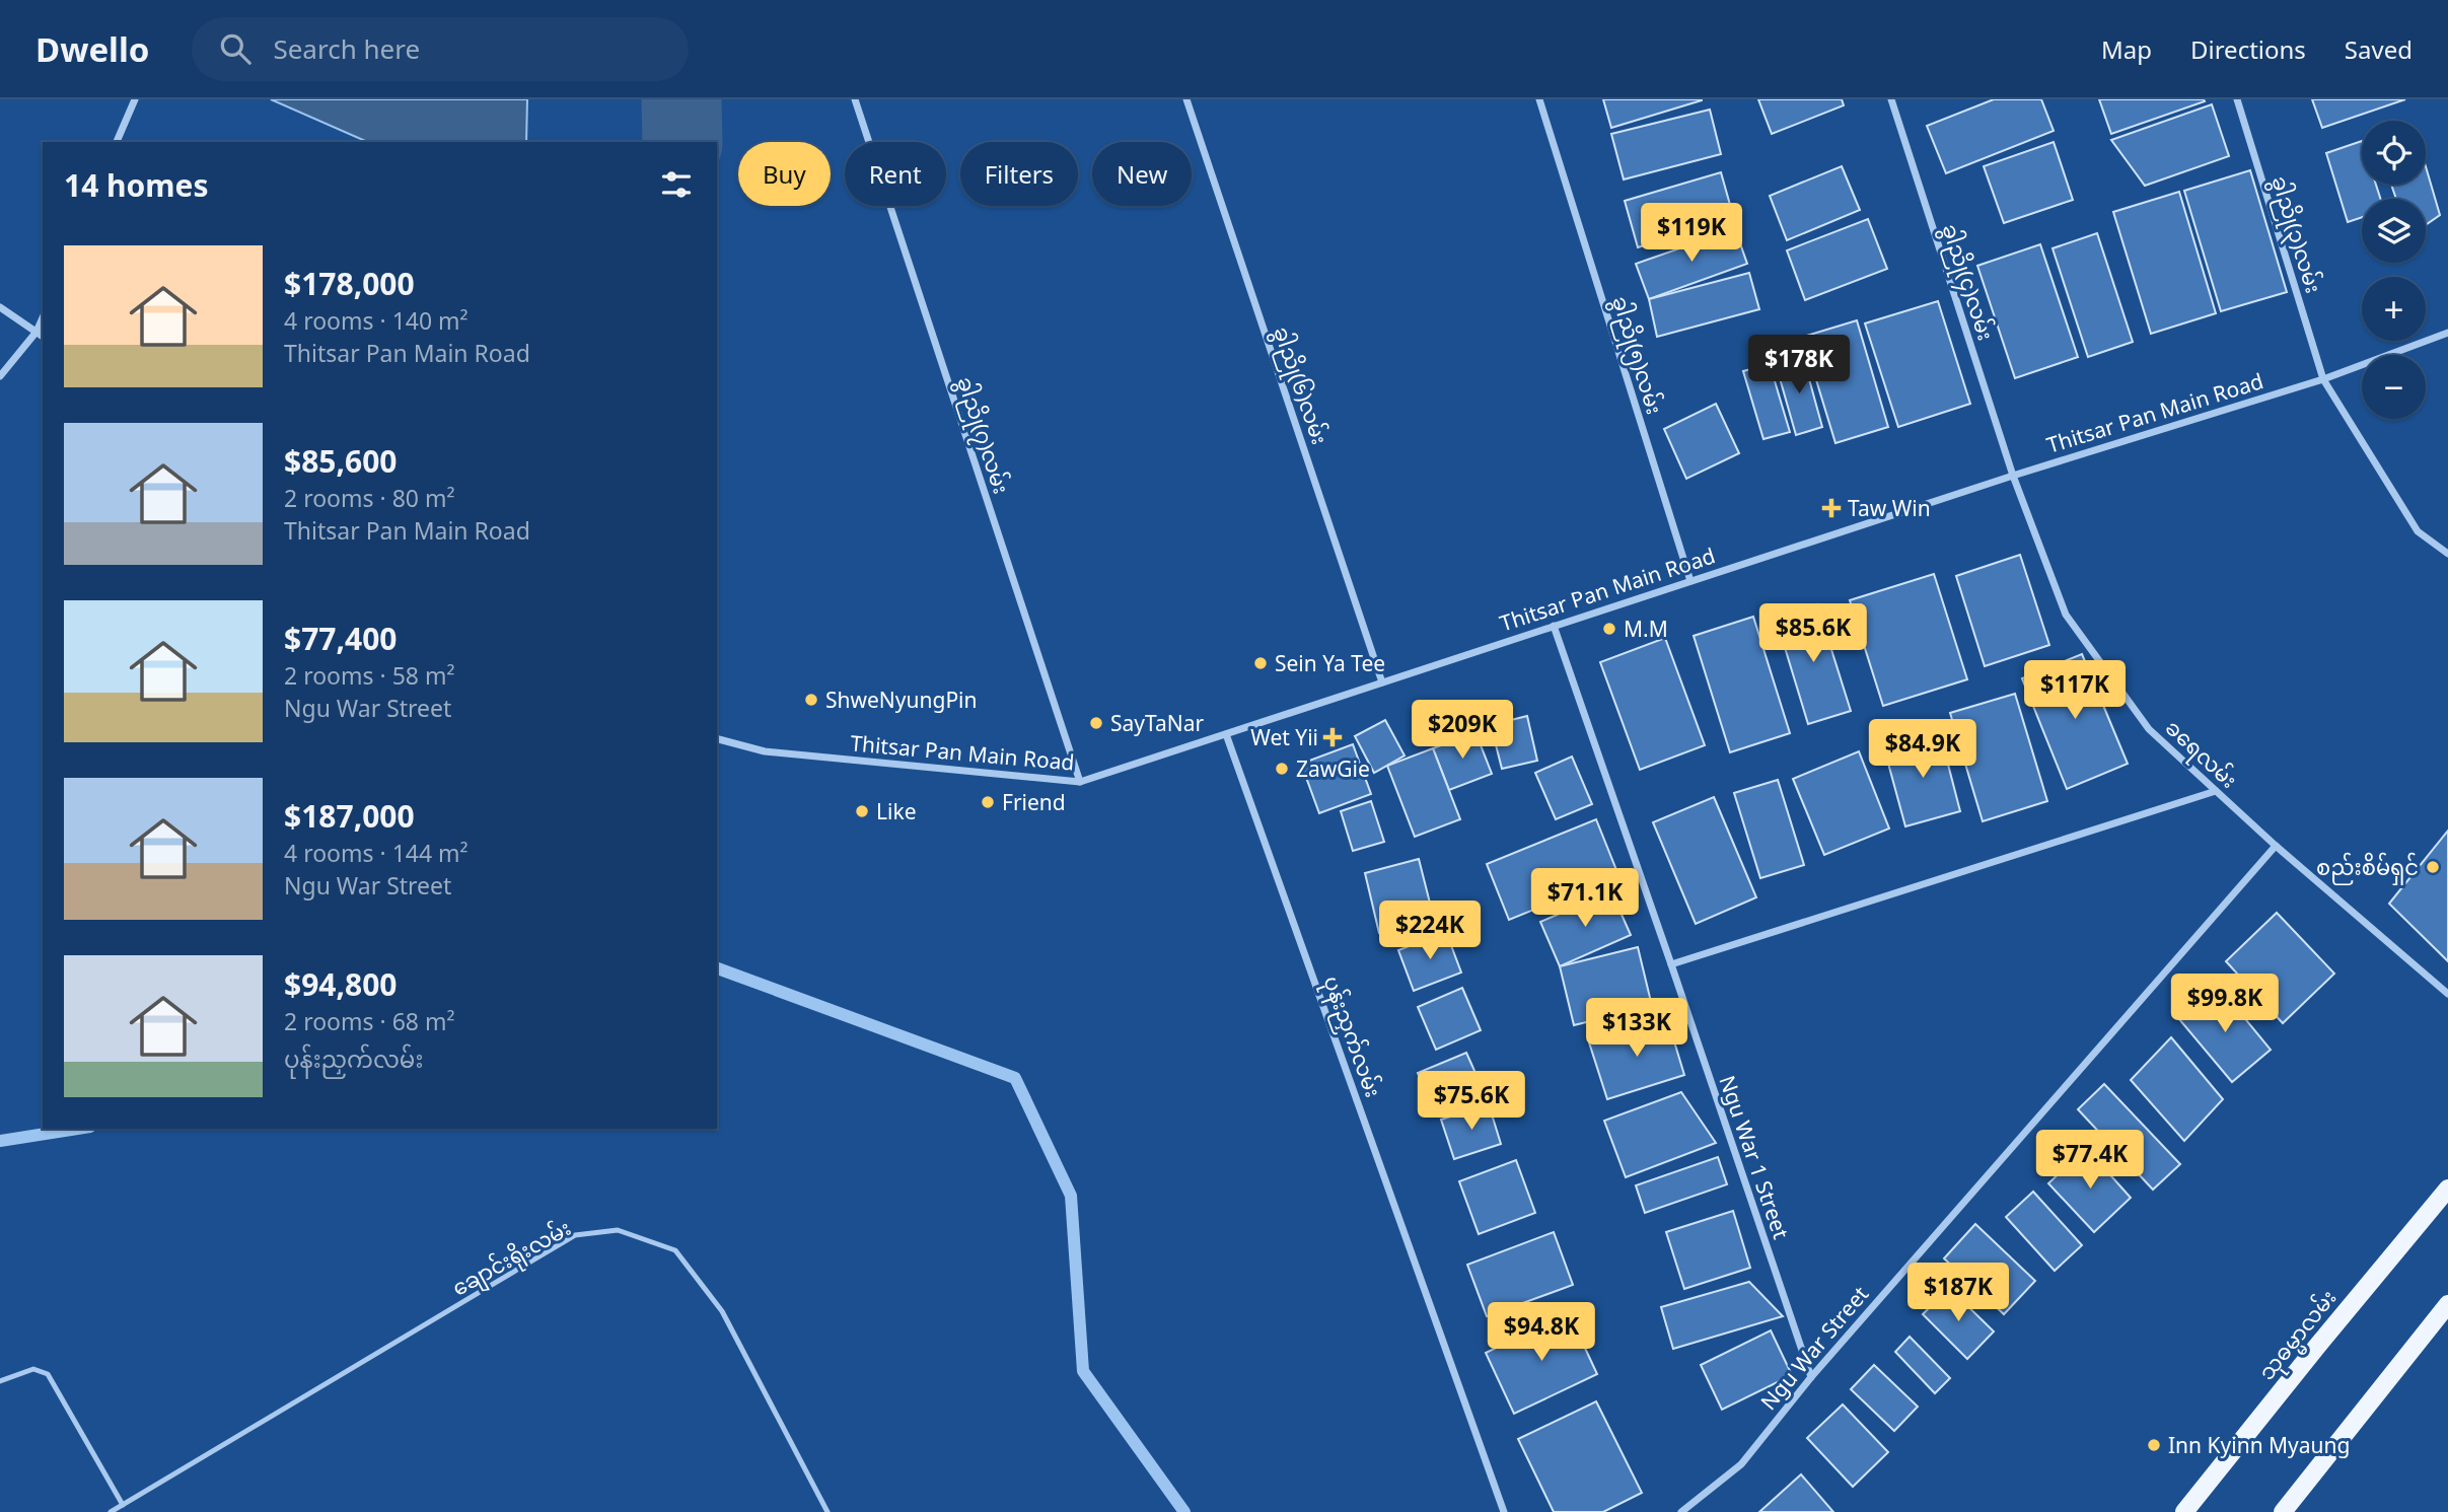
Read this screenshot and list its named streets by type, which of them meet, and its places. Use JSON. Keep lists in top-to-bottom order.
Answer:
{
  "streets": {
    "main road": ["သုဓမ္မာလမ်း"],
    "street": [
      "ခွါညို(၃)လမ်း",
      "ခွါညို(၄)လမ်း",
      "ခွါညို(၅)လမ်း",
      "ခွါညို(၆)လမ်း",
      "Thitsar Pan Main Road",
      "ခွါညို(၇)လမ်း",
      "ခရေလမ်း",
      "ပုန်းညှက်လမ်း",
      "Ngu War 1 Street",
      "Ngu War Street"
    ],
    "lane": ["ချောင်းရိုးလမ်း"]
  },
  "crossings": [
    ["ခွါညို(၃)လမ်း", "Thitsar Pan Main Road"],
    ["ခွါညို(၄)လမ်း", "Thitsar Pan Main Road"],
    ["ခွါညို(၄)လမ်း", "ခရေလမ်း"],
    ["ခွါညို(၅)လမ်း", "Thitsar Pan Main Road"],
    ["ခွါညို(၆)လမ်း", "Thitsar Pan Main Road"],
    ["Thitsar Pan Main Road", "ခွါညို(၇)လမ်း"],
    ["Thitsar Pan Main Road", "ခရေလမ်း"],
    ["Thitsar Pan Main Road", "ပုန်းညှက်လမ်း"],
    ["Thitsar Pan Main Road", "Ngu War 1 Street"],
    ["ခရေလမ်း", "Ngu War Street"],
    ["Ngu War 1 Street", "Ngu War Street"]
  ],
  "places": {
    "health": ["Taw Win", "Wet Yii"],
    "other": [
      "M.M",
      "Sein Ya Tee",
      "ShweNyungPin",
      "SayTaNar",
      "ZawGie",
      "Friend",
      "Like",
      "စည်းစိမ်ရှင်",
      "Inn Kyinn Myaung"
    ]
  },
  "page": {
    "header": "Dwello",
    "search": "Search here",
    "nav": ["Map", "Directions", "Saved"],
    "map_buttons": ["+", "−"],
    "chip": [
      "Buy",
      "Rent",
      "Filters",
      "New"
    ],
    "heading": "14 homes",
    "price": [
      "$119K",
      "$178K",
      "$85.6K",
      "$117K",
      "$209K",
      "$84.9K",
      "$71.1K",
      "$224K",
      "$99.8K",
      "$133K",
      "$75.6K",
      "$77.4K",
      "$187K",
      "$94.8K"
    ],
    "list": [
      {
        "name": "$178,000",
        "note": "4 rooms · 140 m² · Thitsar Pan Main Road"
      },
      {
        "name": "$85,600",
        "note": "2 rooms · 80 m² · Thitsar Pan Main Road"
      },
      {
        "name": "$77,400",
        "note": "2 rooms · 58 m² · Ngu War Street"
      },
      {
        "name": "$187,000",
        "note": "4 rooms · 144 m² · Ngu War Street"
      },
      {
        "name": "$94,800",
        "note": "2 rooms · 68 m² · ပုန်းညှက်လမ်း"
      }
    ]
  }
}
